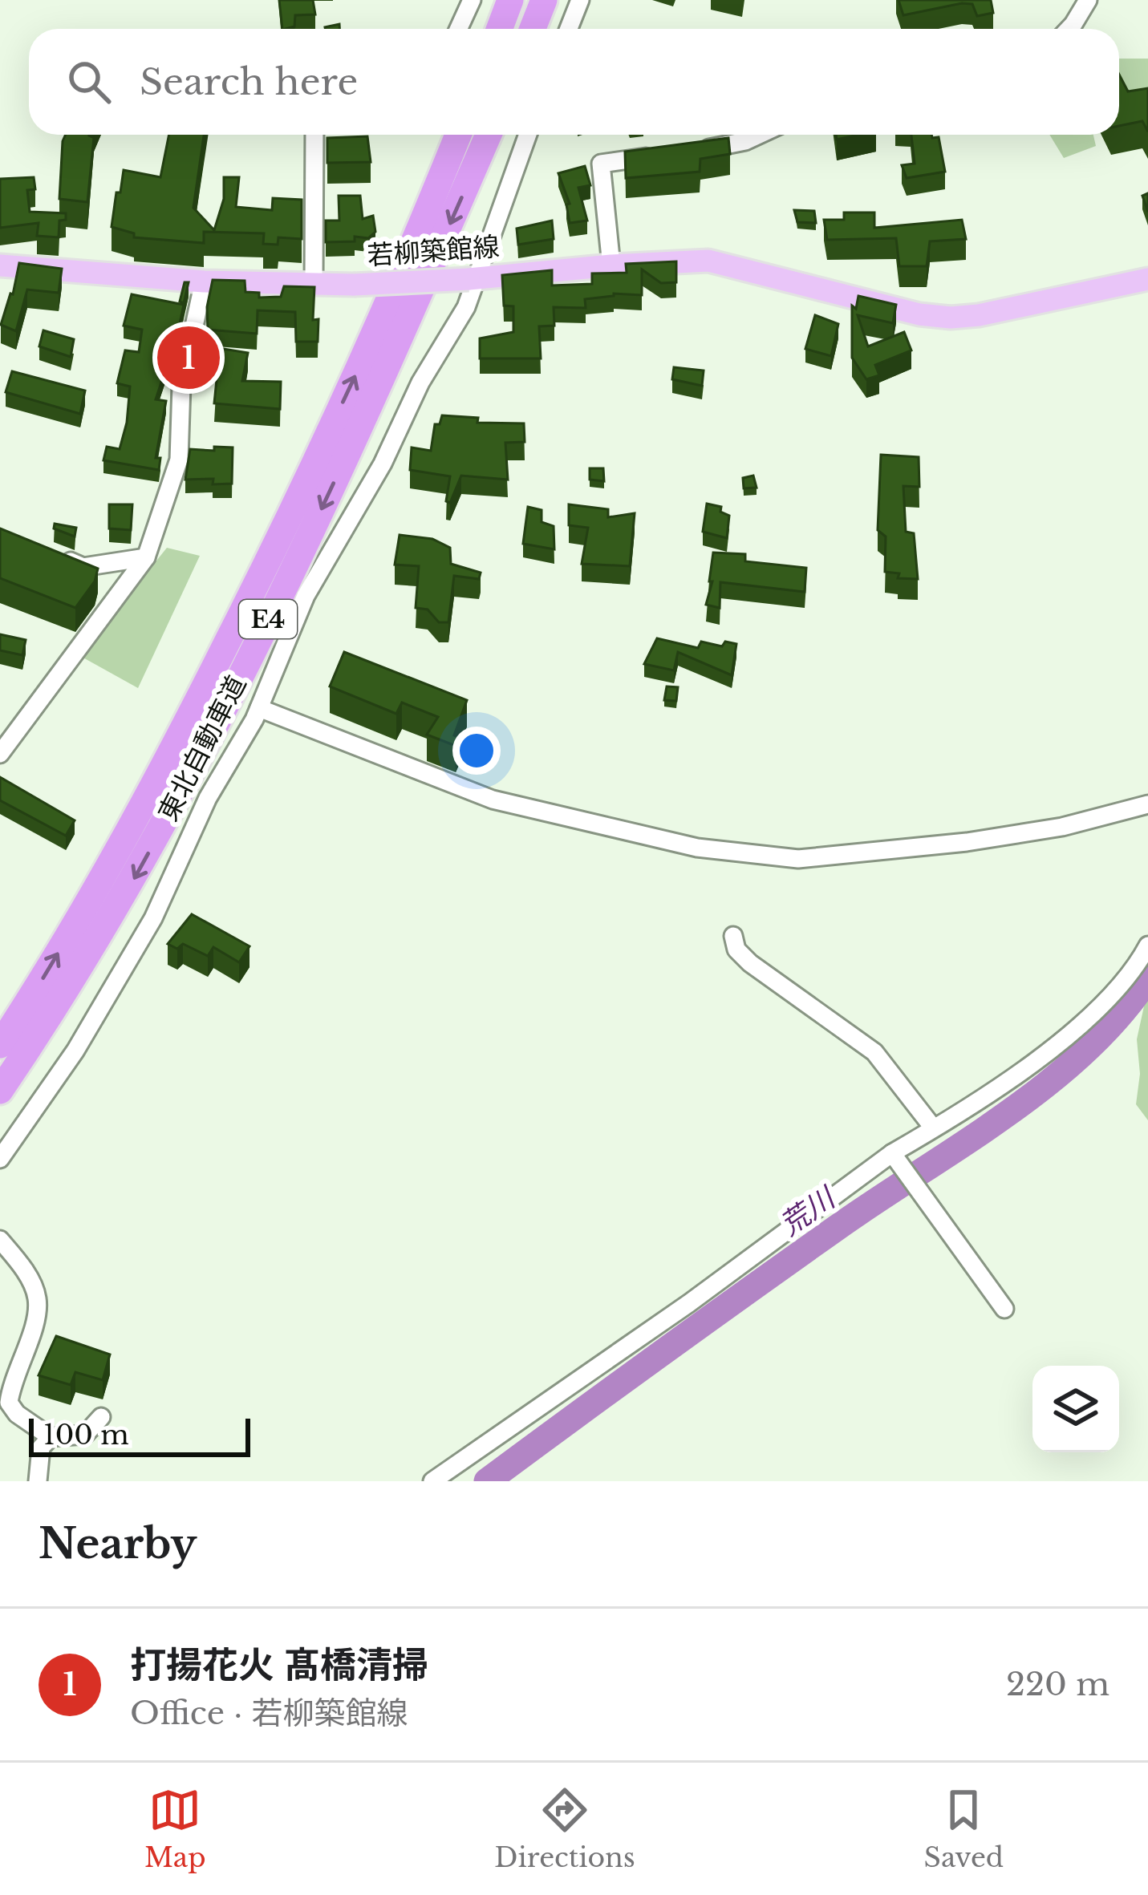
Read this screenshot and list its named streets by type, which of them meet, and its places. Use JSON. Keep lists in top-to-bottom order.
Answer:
{
  "streets": {
    "highway": ["E4", "東北自動車道"],
    "main road": ["若柳築館線"]
  },
  "water": ["荒川"],
  "scale_bar": "100 m",
  "page": {
    "search": "Search here",
    "pins": "1",
    "scale": "100 m",
    "heading": "Nearby",
    "list": [
      {
        "mark": "1",
        "name": "打揚花火 髙橋清掃",
        "note": "Office · 若柳築館線",
        "value": "220 m"
      }
    ],
    "nav": ["Map", "Directions", "Saved"]
  }
}
